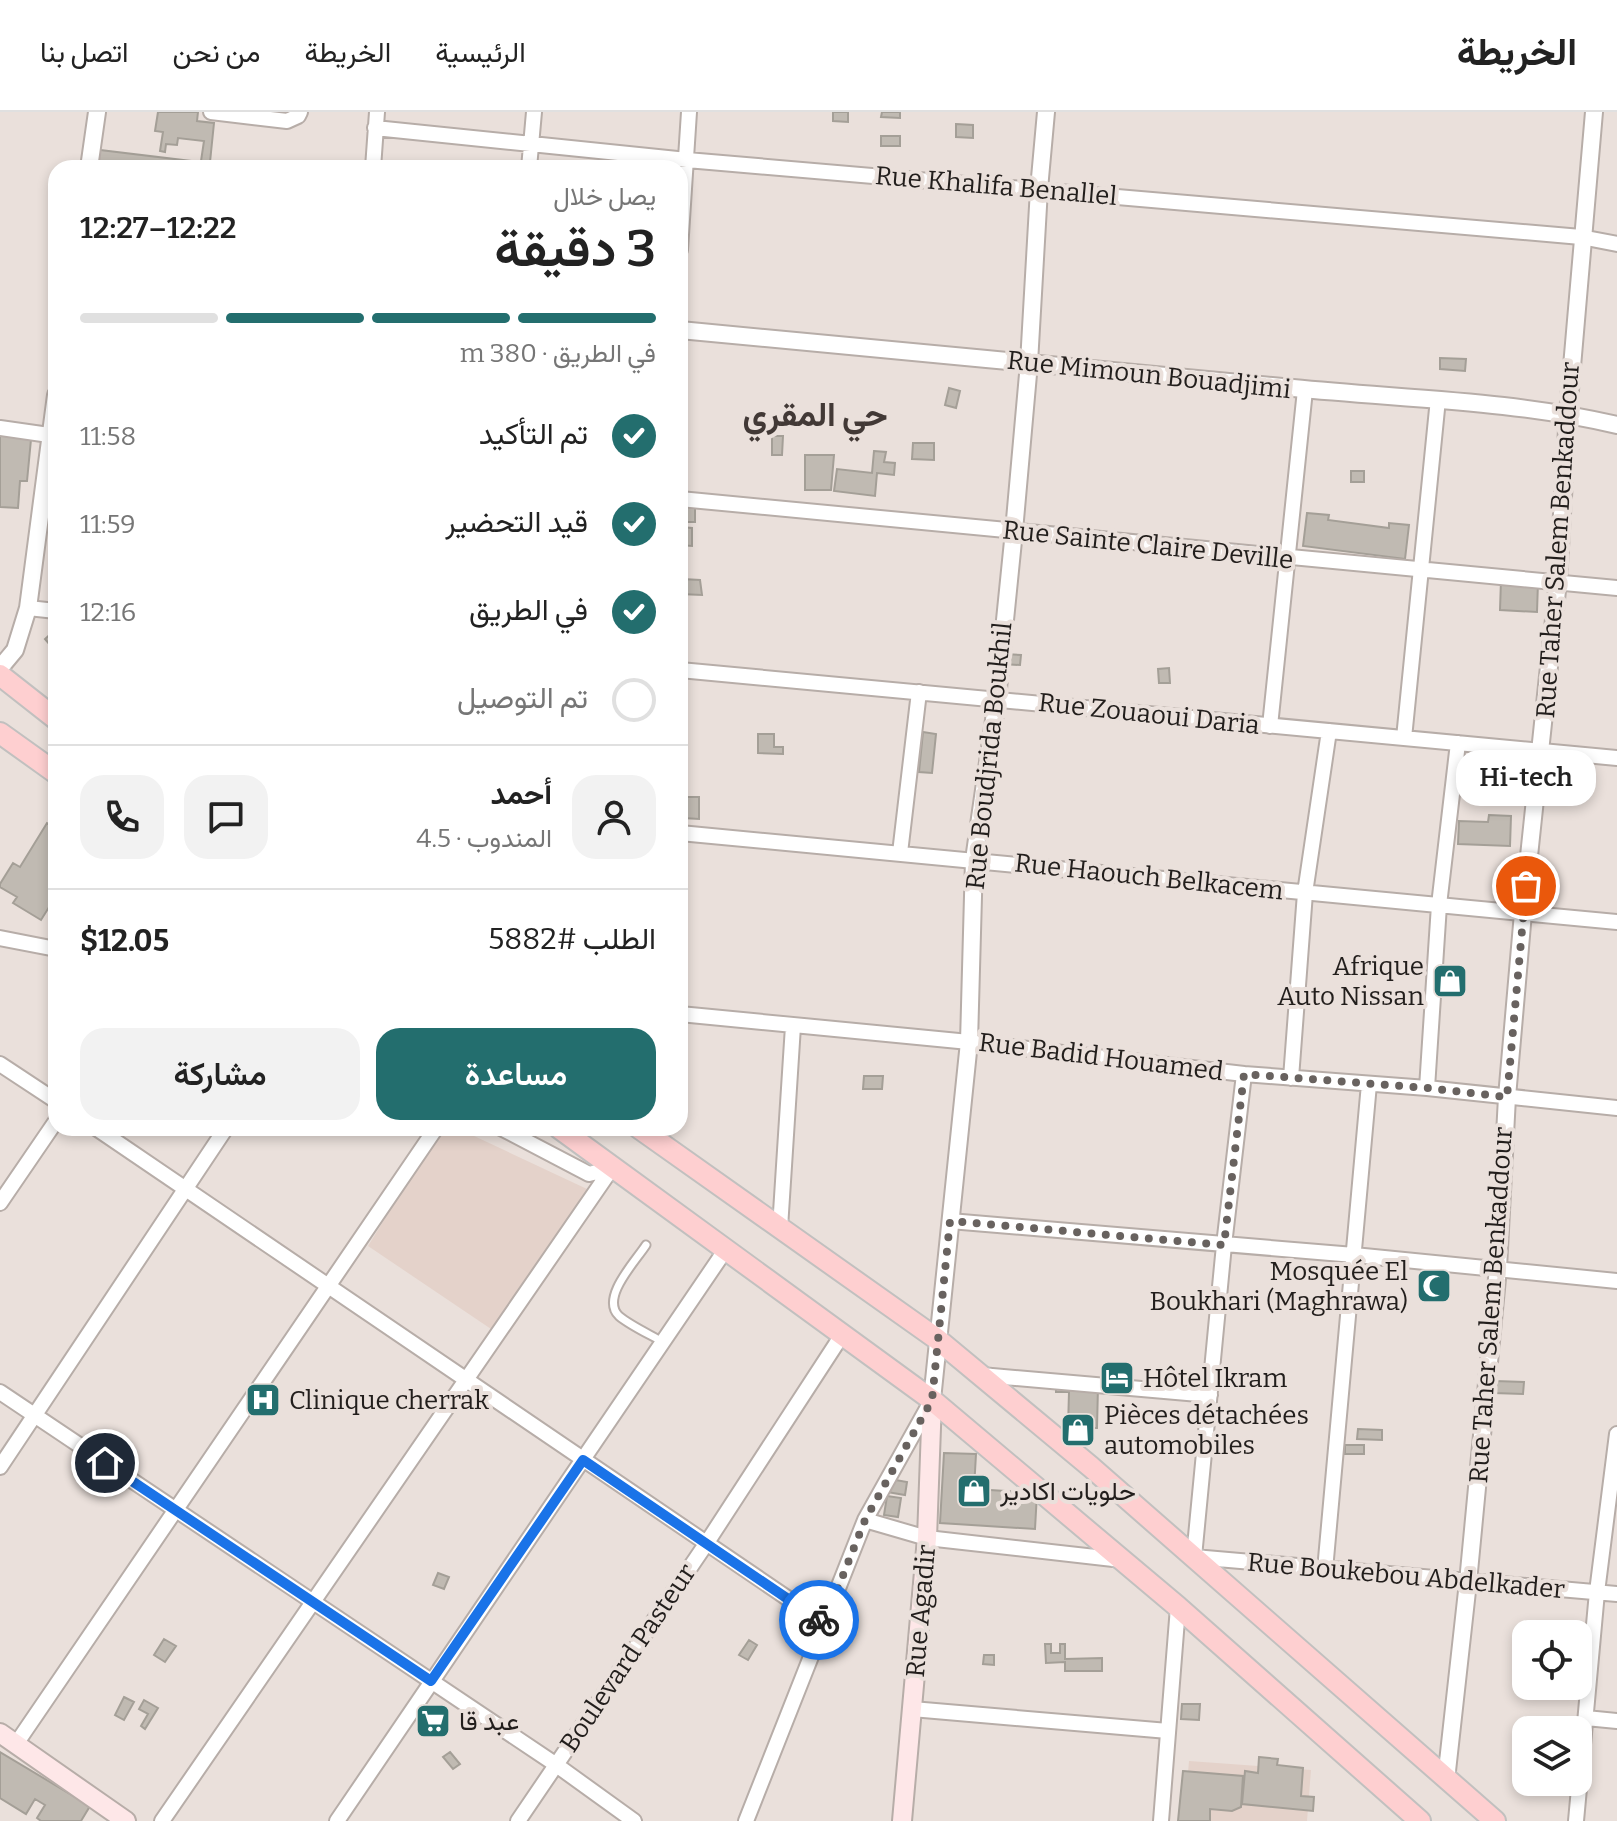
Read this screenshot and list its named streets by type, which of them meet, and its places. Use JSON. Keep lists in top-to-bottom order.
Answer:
{
  "streets": {
    "main road": ["Rue Agadir"],
    "street": [
      "Rue Khalifa Benallel",
      "Rue Mimoun Bouadjimi",
      "Rue Taher Salem Benkaddour",
      "Rue Sainte Claire Deville",
      "Rue Zouaoui Daria",
      "Rue Boudjrida Boukhil",
      "Rue Haouch Belkacem",
      "Rue Badid Houamed",
      "Rue Boukebou Abdelkader",
      "Boulevard Pasteur"
    ]
  },
  "crossings": [
    ["Rue Khalifa Benallel", "Rue Taher Salem Benkaddour"],
    ["Rue Khalifa Benallel", "Rue Boudjrida Boukhil"],
    ["Rue Mimoun Bouadjimi", "Rue Taher Salem Benkaddour"],
    ["Rue Mimoun Bouadjimi", "Rue Boudjrida Boukhil"],
    ["Rue Taher Salem Benkaddour", "Rue Sainte Claire Deville"],
    ["Rue Taher Salem Benkaddour", "Rue Zouaoui Daria"],
    ["Rue Taher Salem Benkaddour", "Rue Haouch Belkacem"],
    ["Rue Taher Salem Benkaddour", "Rue Badid Houamed"],
    ["Rue Taher Salem Benkaddour", "Rue Boukebou Abdelkader"],
    ["Rue Sainte Claire Deville", "Rue Boudjrida Boukhil"],
    ["Rue Zouaoui Daria", "Rue Boudjrida Boukhil"],
    ["Rue Boudjrida Boukhil", "Rue Haouch Belkacem"],
    ["Rue Boudjrida Boukhil", "Rue Badid Houamed"],
    ["Rue Boudjrida Boukhil", "Rue Agadir"]
  ],
  "districts": ["حي المقري"],
  "places": {
    "other": ["Hi-tech"],
    "shop": ["Afrique Auto Nissan", "Pièces détachées automobiles", "حلويات اكادير"],
    "mosque": ["Mosquée El Boukhari (Maghrawa)"],
    "hotel": ["Hôtel Ikram"],
    "hospital": ["Clinique cherrak"],
    "supermarket": ["عبد قا"]
  },
  "page": {
    "header": "الخريطة",
    "nav": [
      "الرئيسية",
      "الخريطة",
      "من نحن",
      "اتصل بنا"
    ],
    "heading": ["3 دقيقة", "يصل خلال", "12:22–12:27"],
    "panel": [
      "أحمد",
      "المندوب · 4.5",
      "الطلب #5882",
      "$12.05"
    ],
    "bar": "في الطريق · 380 m",
    "list": [
      ["تم التأكيد", "11:58"],
      ["قيد التحضير", "11:59"],
      ["في الطريق", "12:16"],
      "تم التوصيل"
    ],
    "bubble": "Hi-tech",
    "buttons": ["مساعدة", "مشاركة"]
  }
}
